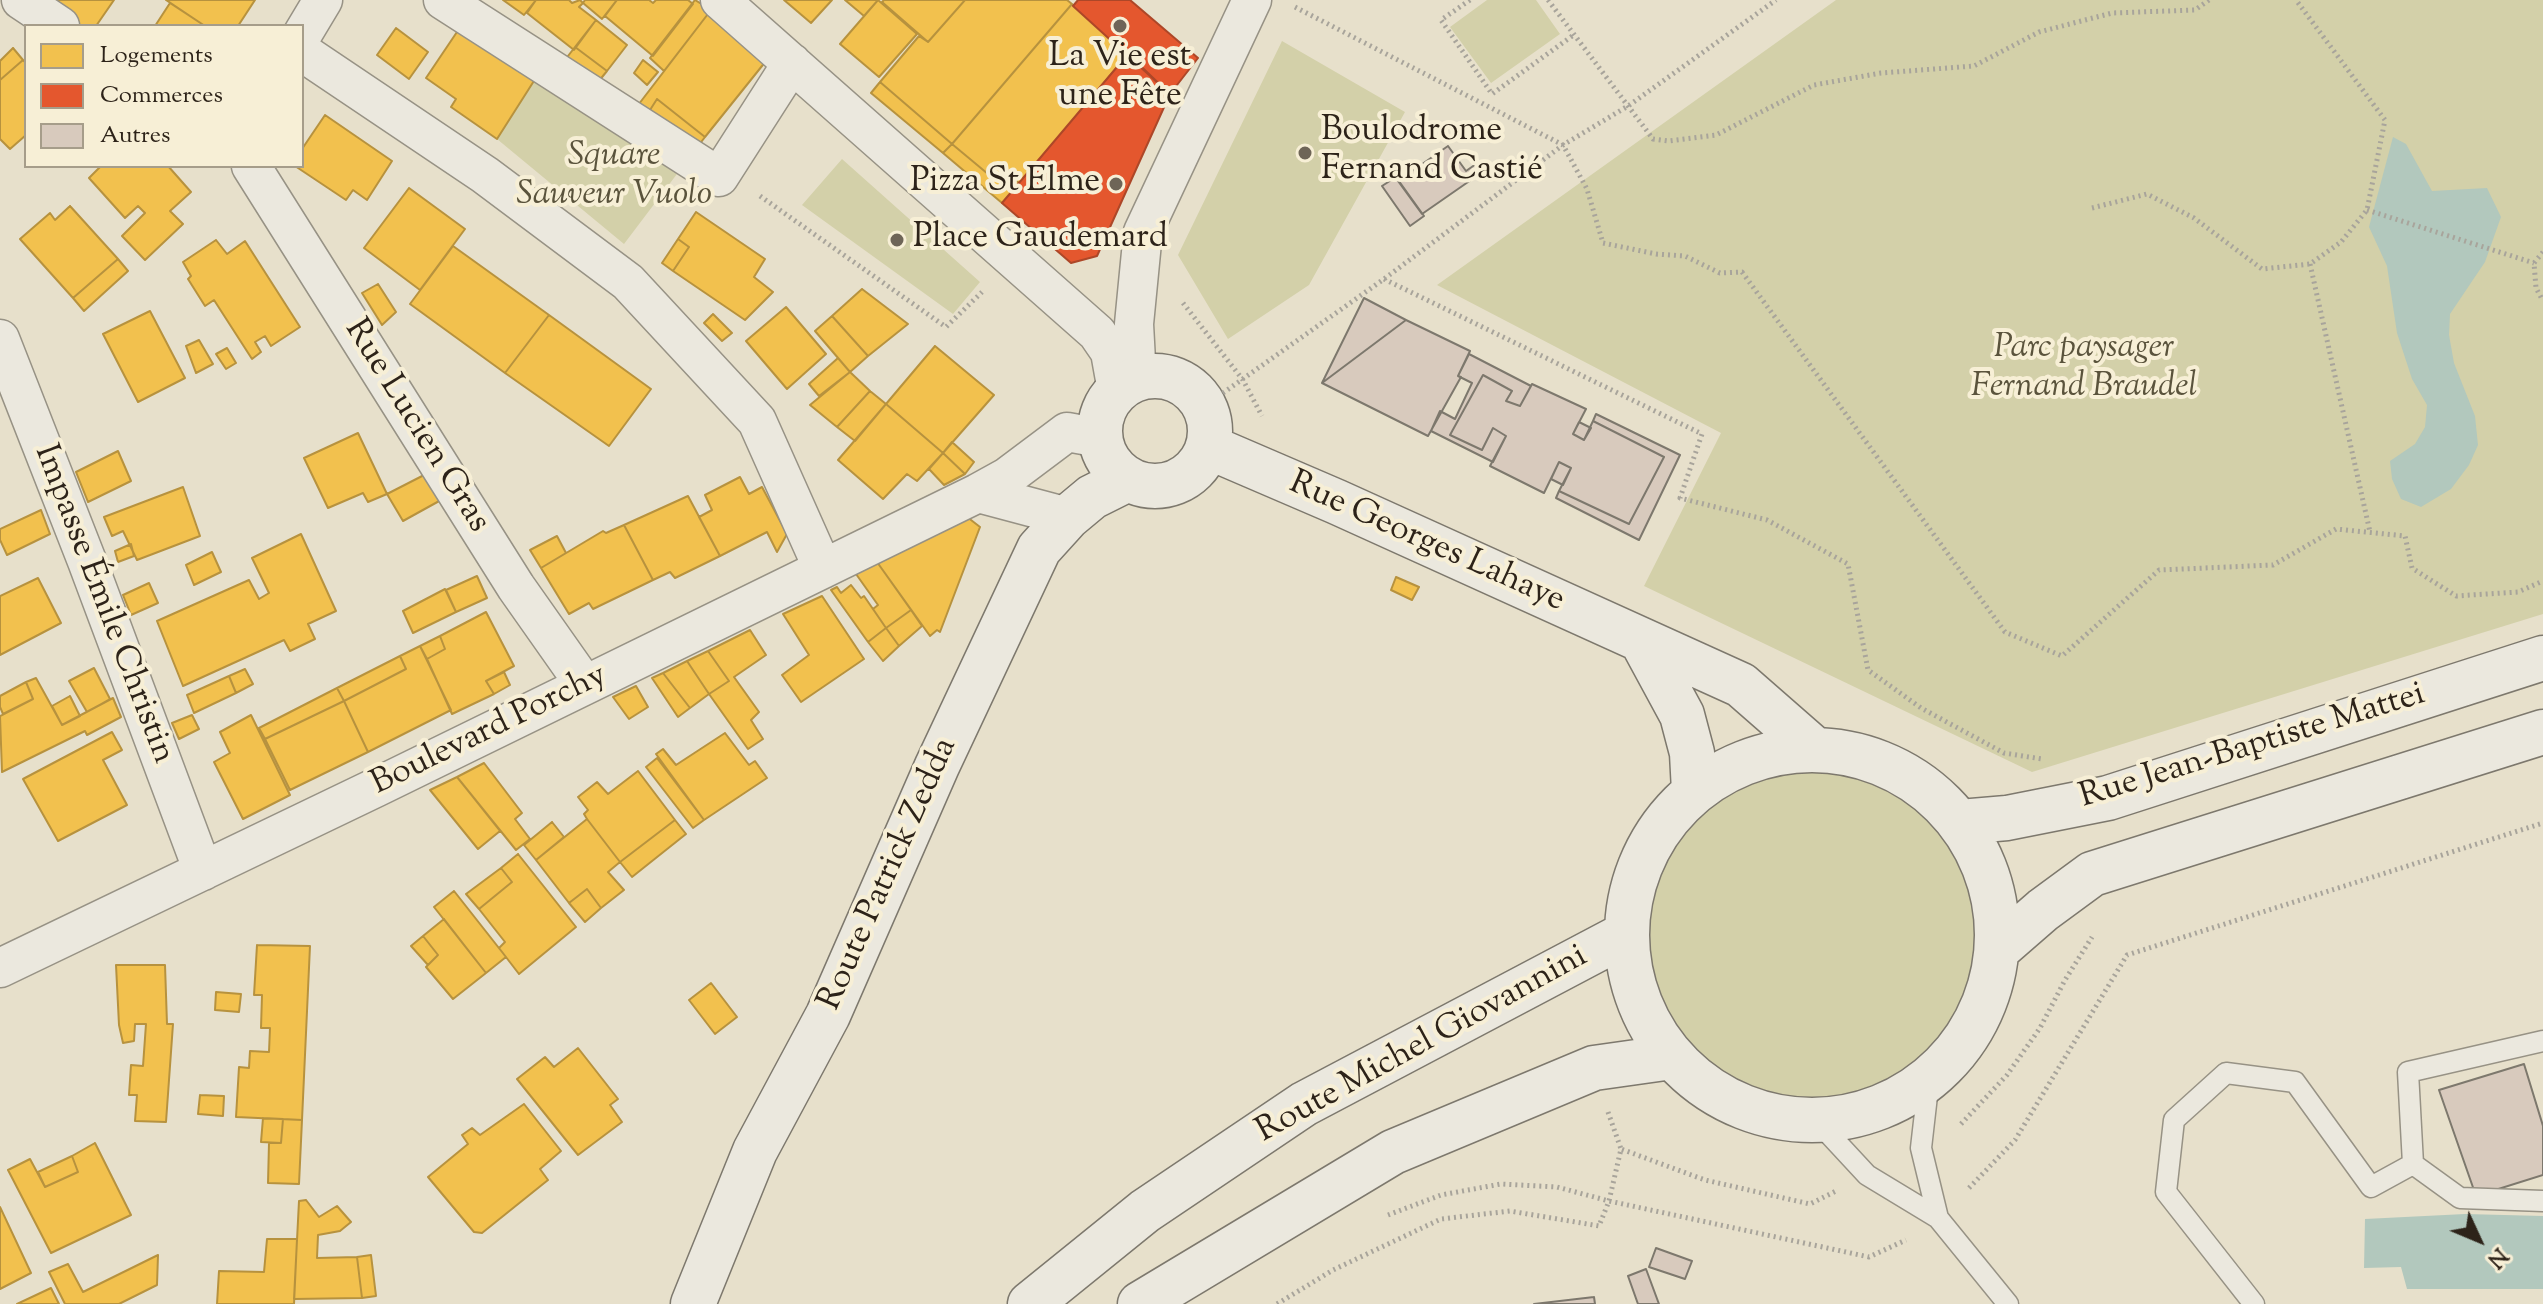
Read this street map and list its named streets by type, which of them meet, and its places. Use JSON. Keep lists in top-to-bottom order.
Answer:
{
  "streets": {
    "main road": [
      "Rue Georges Lahaye",
      "Rue Jean-Baptiste Mattei",
      "Route Patrick Zedda",
      "Route Michel Giovannini"
    ],
    "street": ["Rue Lucien Gras", "Impasse Émile Christin", "Boulevard Porchy"]
  },
  "crossings": [
    ["Rue Lucien Gras", "Boulevard Porchy"],
    ["Rue Georges Lahaye", "Boulevard Porchy"],
    ["Rue Georges Lahaye", "Route Patrick Zedda"],
    ["Impasse Émile Christin", "Boulevard Porchy"],
    ["Boulevard Porchy", "Route Patrick Zedda"]
  ],
  "parks": ["Square Sauveur Vuolo", "Parc paysager Fernand Braudel"],
  "places": [
    "La Vie est une Fête",
    "Boulodrome Fernand Castié",
    "Pizza St Elme",
    "Place Gaudemard"
  ],
  "legend": ["Logements", "Commerces", "Autres"],
  "north": "bottom right"
}
